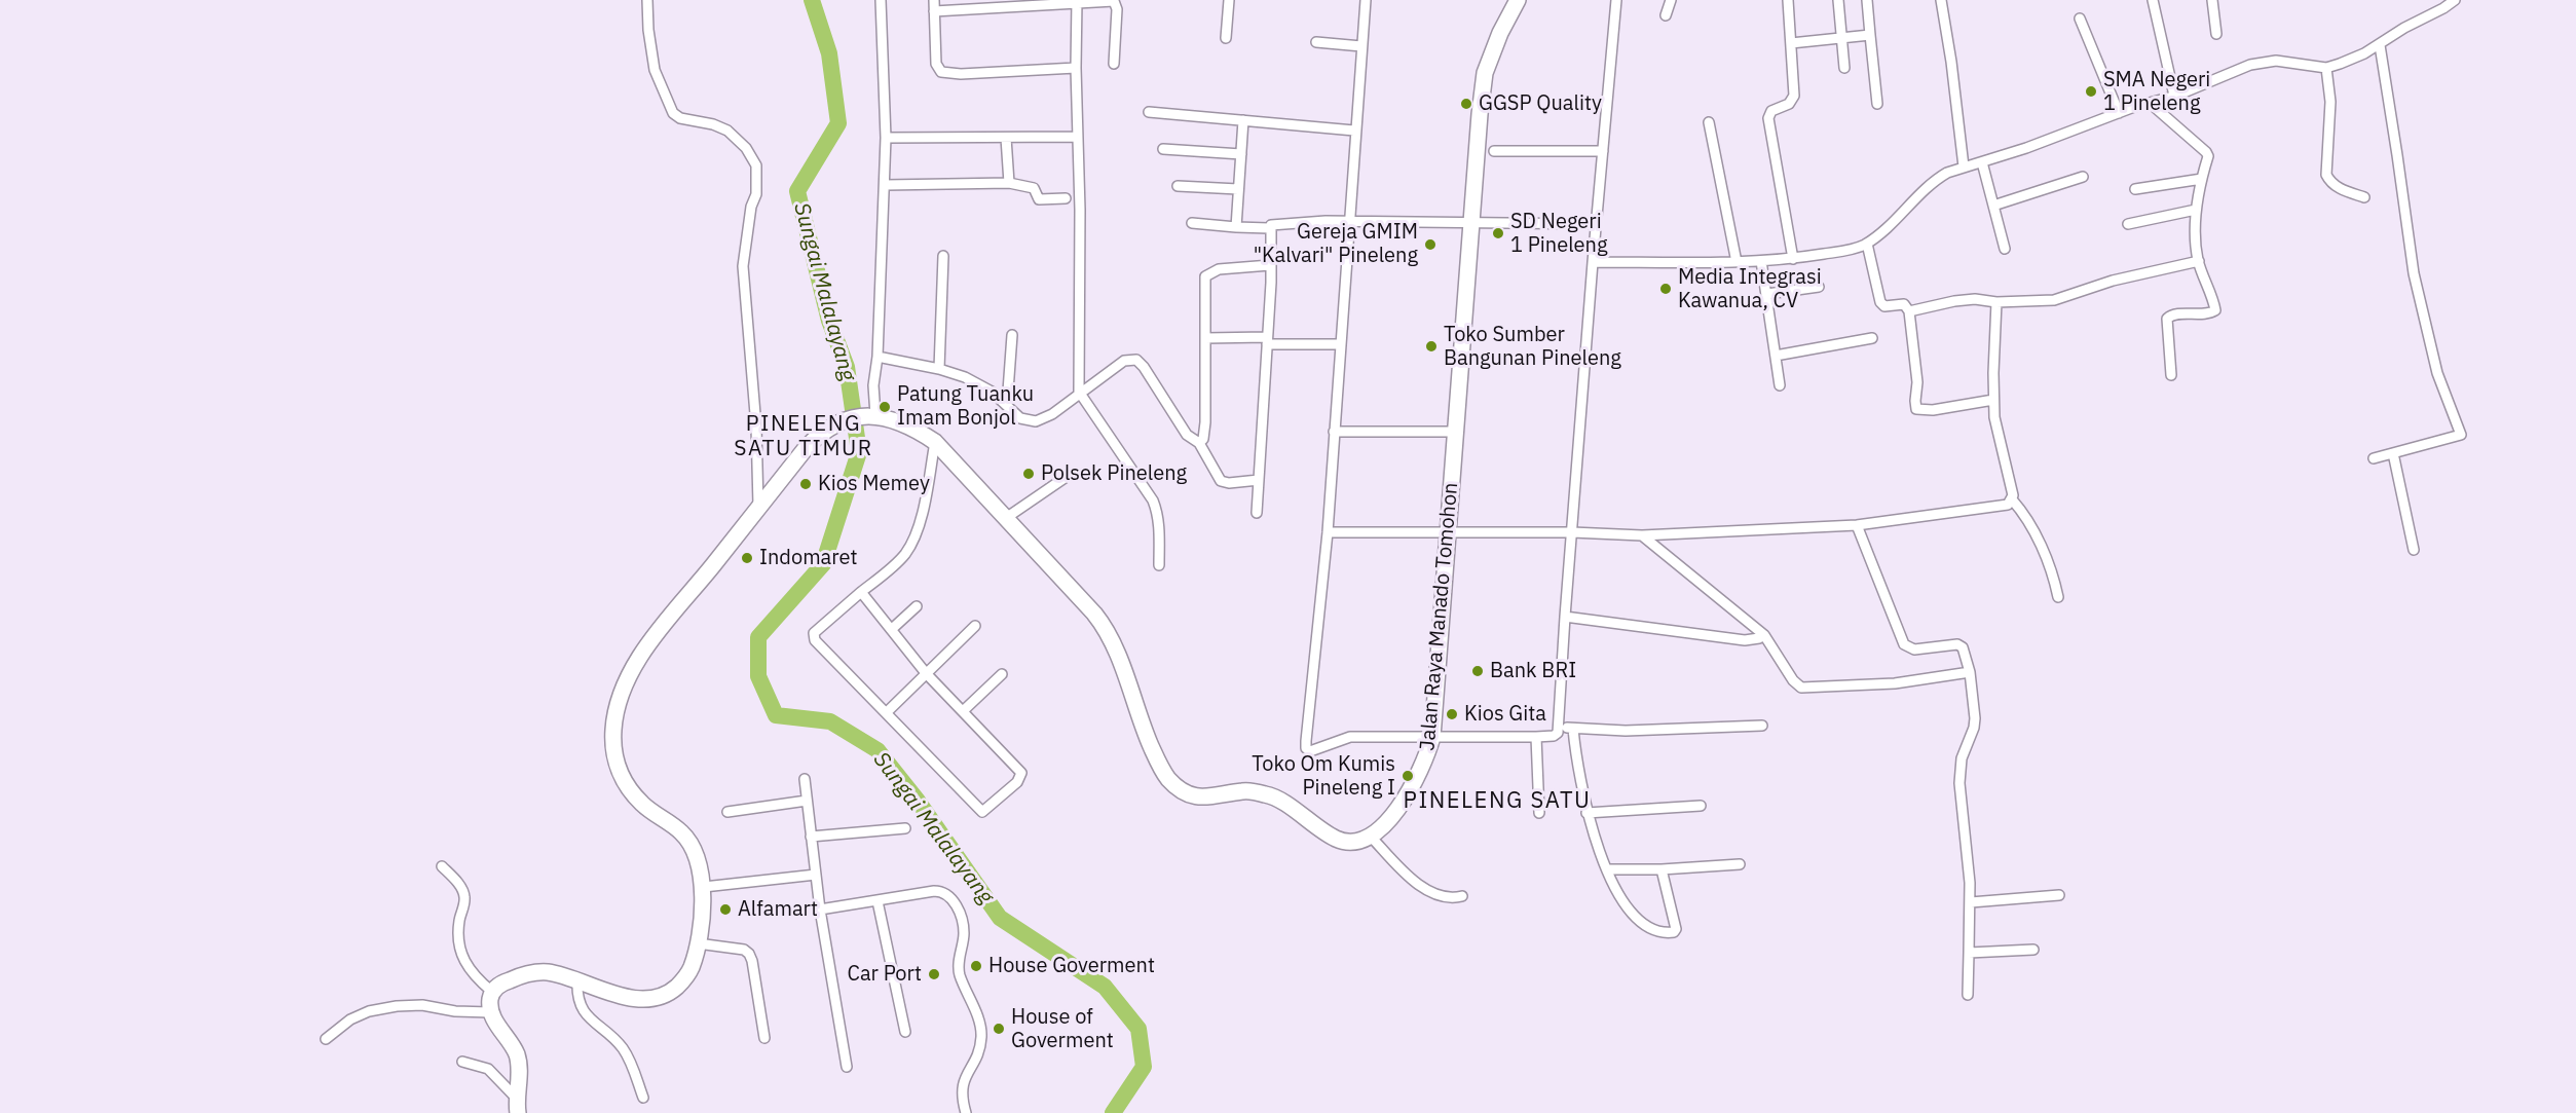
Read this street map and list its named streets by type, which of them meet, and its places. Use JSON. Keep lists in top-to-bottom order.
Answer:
{
  "streets": {
    "highway": ["Jalan Raya Manado Tomohon"]
  },
  "districts": ["PINELENG SATU TIMUR", "PINELENG SATU"],
  "water": ["Sungai Malalayang"],
  "places": [
    "SMA Negeri 1 Pineleng",
    "GGSP Quality",
    "SD Negeri 1 Pineleng",
    "Gereja GMIM \"Kalvari\" Pineleng",
    "Media Integrasi Kawanua, CV",
    "Toko Sumber Bangunan Pineleng",
    "Patung Tuanku Imam Bonjol",
    "Polsek Pineleng",
    "Kios Memey",
    "Indomaret",
    "Bank BRI",
    "Kios Gita",
    "Toko Om Kumis Pineleng I",
    "Alfamart",
    "House Goverment",
    "Car Port",
    "House of Goverment"
  ]
}
